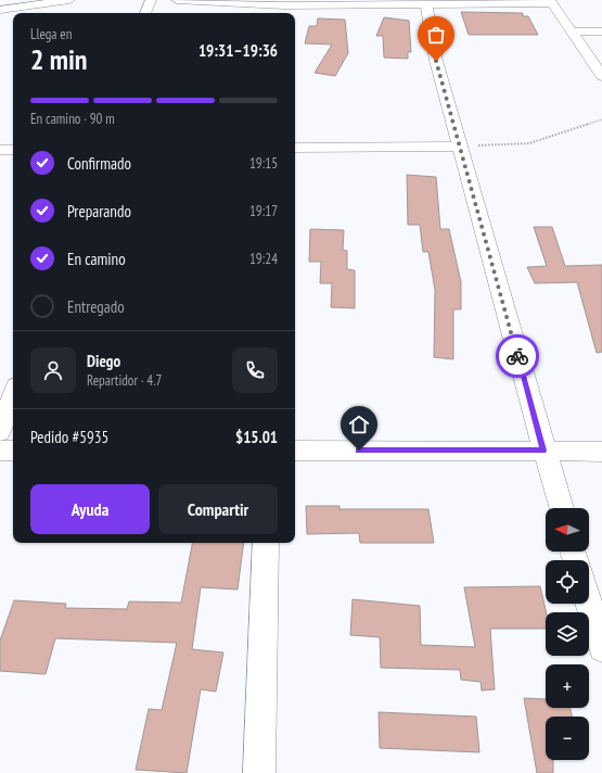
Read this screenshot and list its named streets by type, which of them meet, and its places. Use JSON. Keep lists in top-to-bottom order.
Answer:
{
  "north": "left",
  "page": {
    "heading": ["2 min", "Llega en", "19:31–19:36"],
    "panel": [
      "Diego",
      "Repartidor · 4.7",
      "Pedido #5935",
      "$15.01"
    ],
    "bar": "En camino · 90 m",
    "list": [
      ["Confirmado", "19:15"],
      ["Preparando", "19:17"],
      ["En camino", "19:24"],
      "Entregado"
    ],
    "buttons": ["Ayuda", "Compartir"],
    "map_buttons": ["+", "−"]
  }
}
